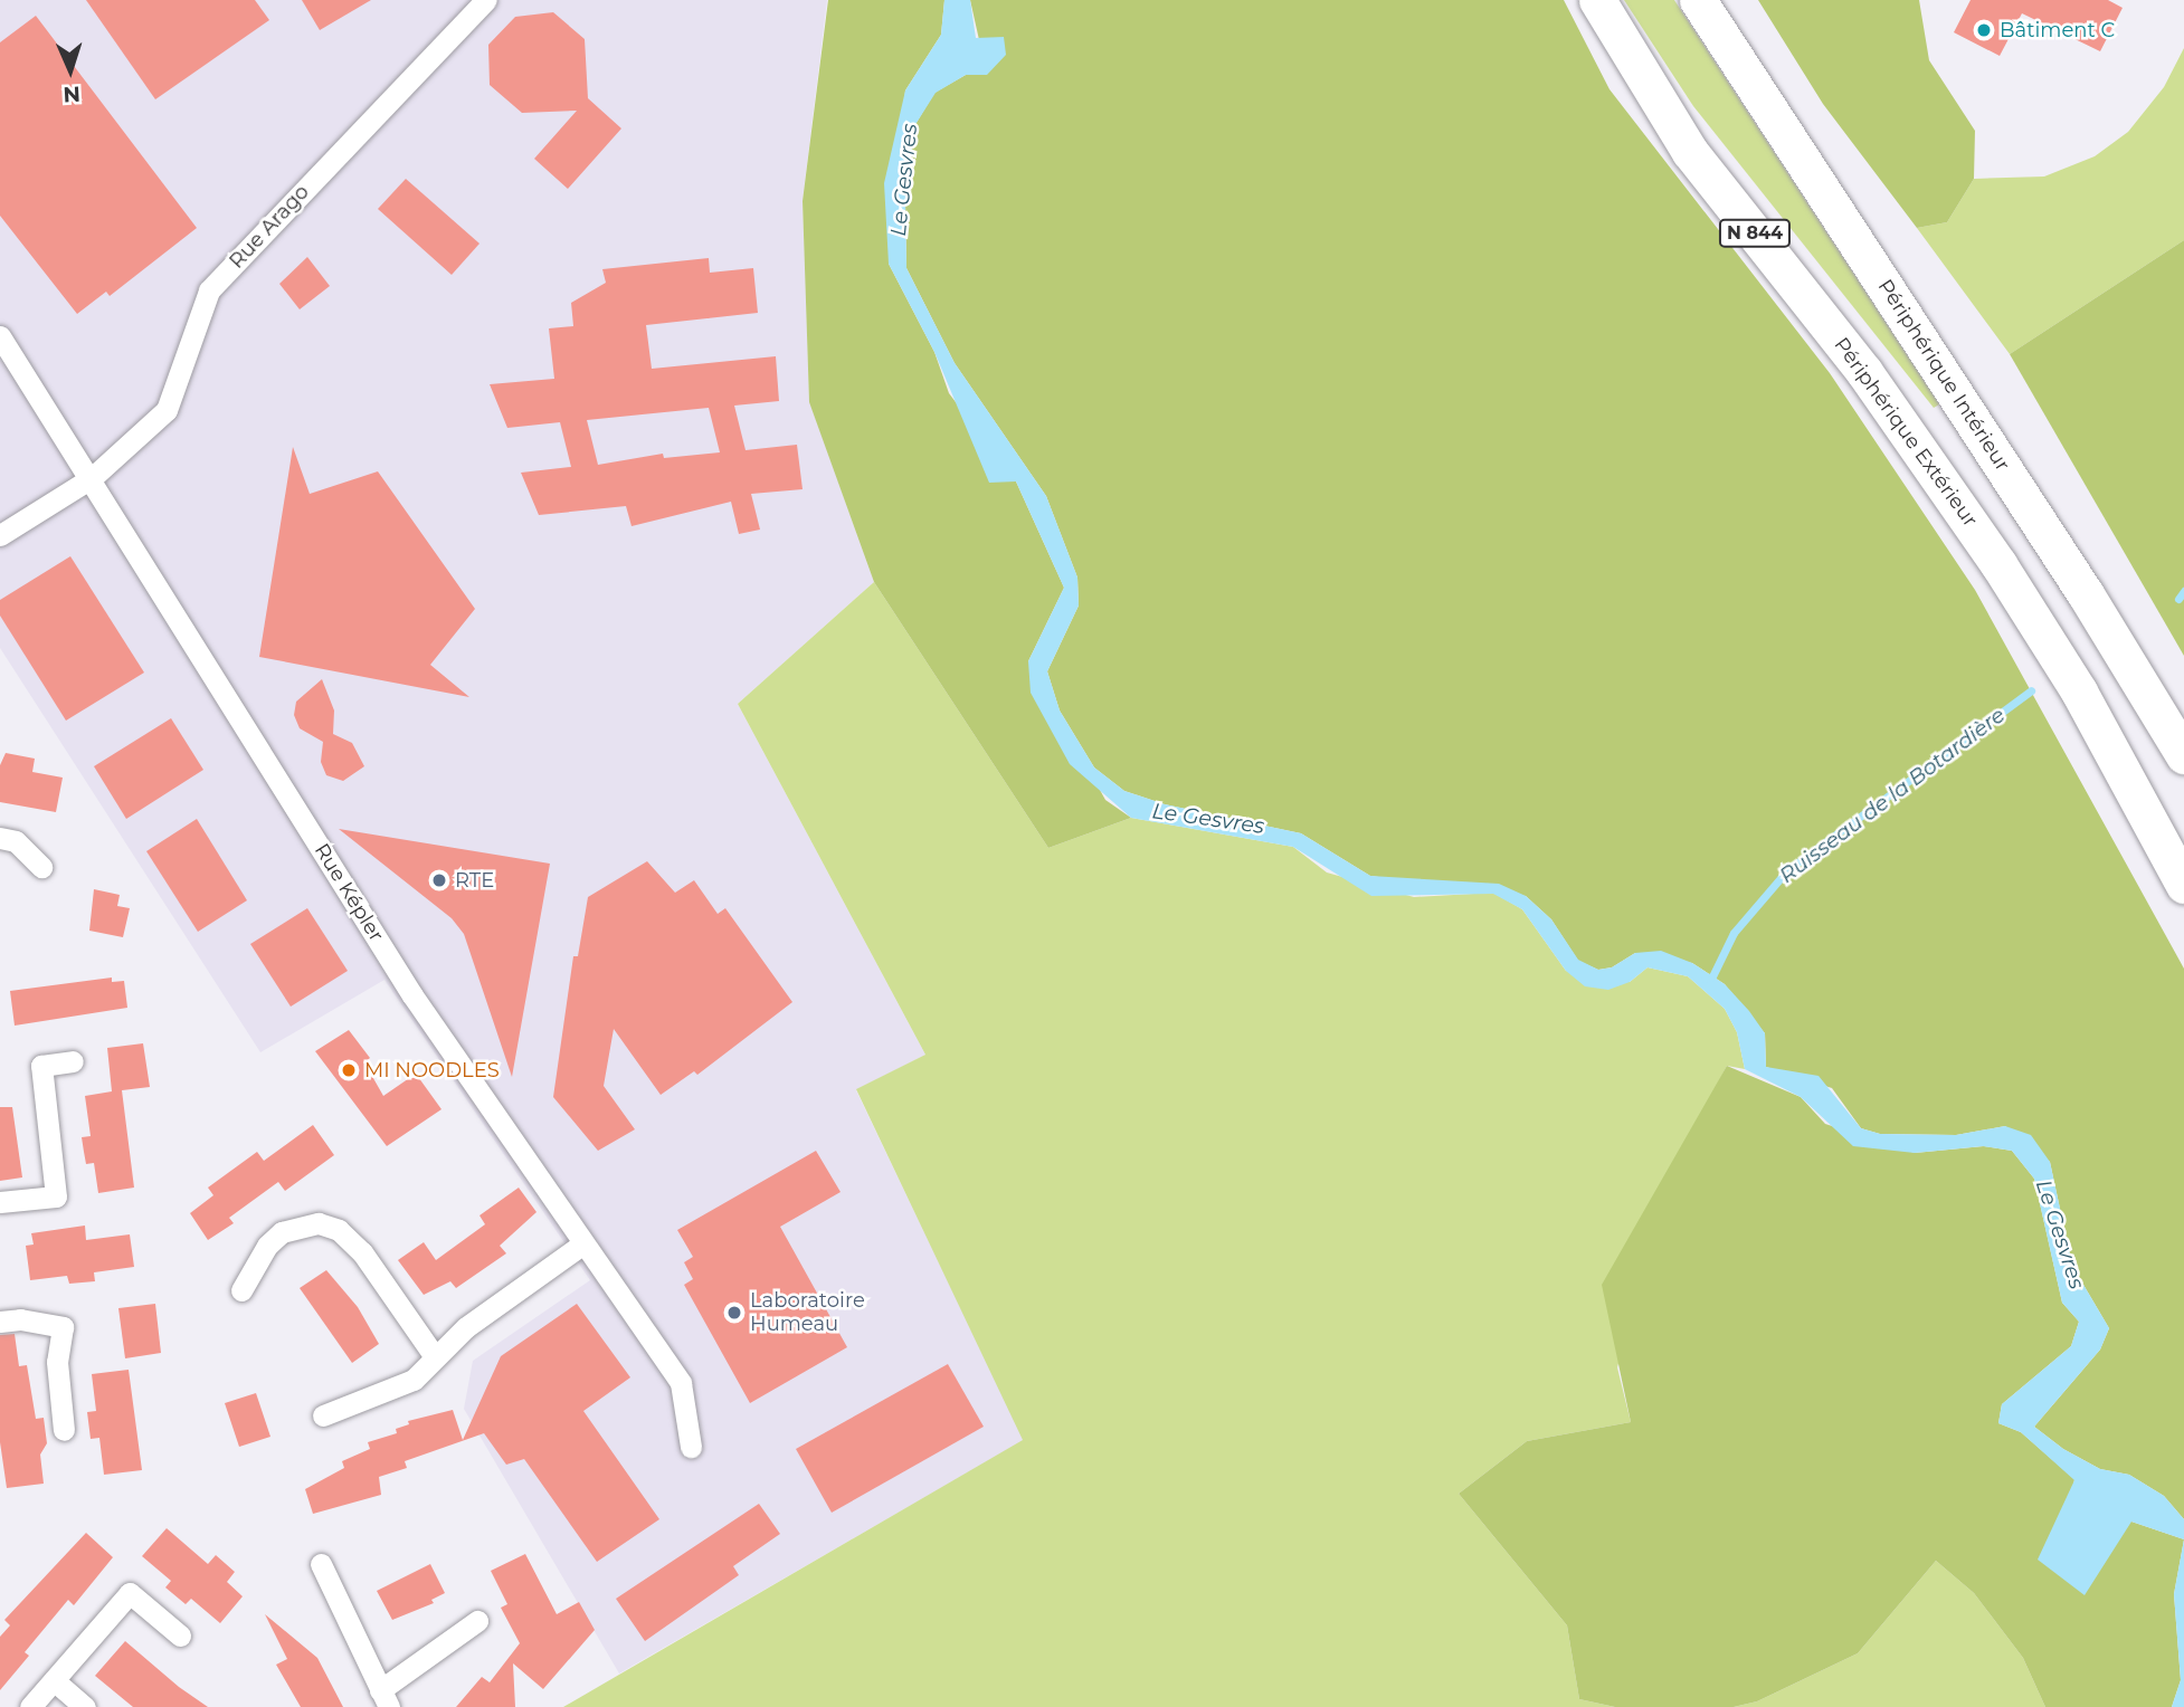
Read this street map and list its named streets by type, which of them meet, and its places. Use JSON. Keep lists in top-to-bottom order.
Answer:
{
  "streets": {
    "highway": ["N 844", "Périphérique Intérieur", "Périphérique Extérieur"],
    "street": ["Rue Arago", "Rue Képler"]
  },
  "crossings": [
    ["Rue Arago", "Rue Képler"]
  ],
  "water": ["Le Gesvres", "Ruisseau de la Botardière"],
  "places": [
    "Bâtiment C",
    "RTE",
    "MI NOODLES",
    "Laboratoire Humeau"
  ],
  "north": "bottom"
}
